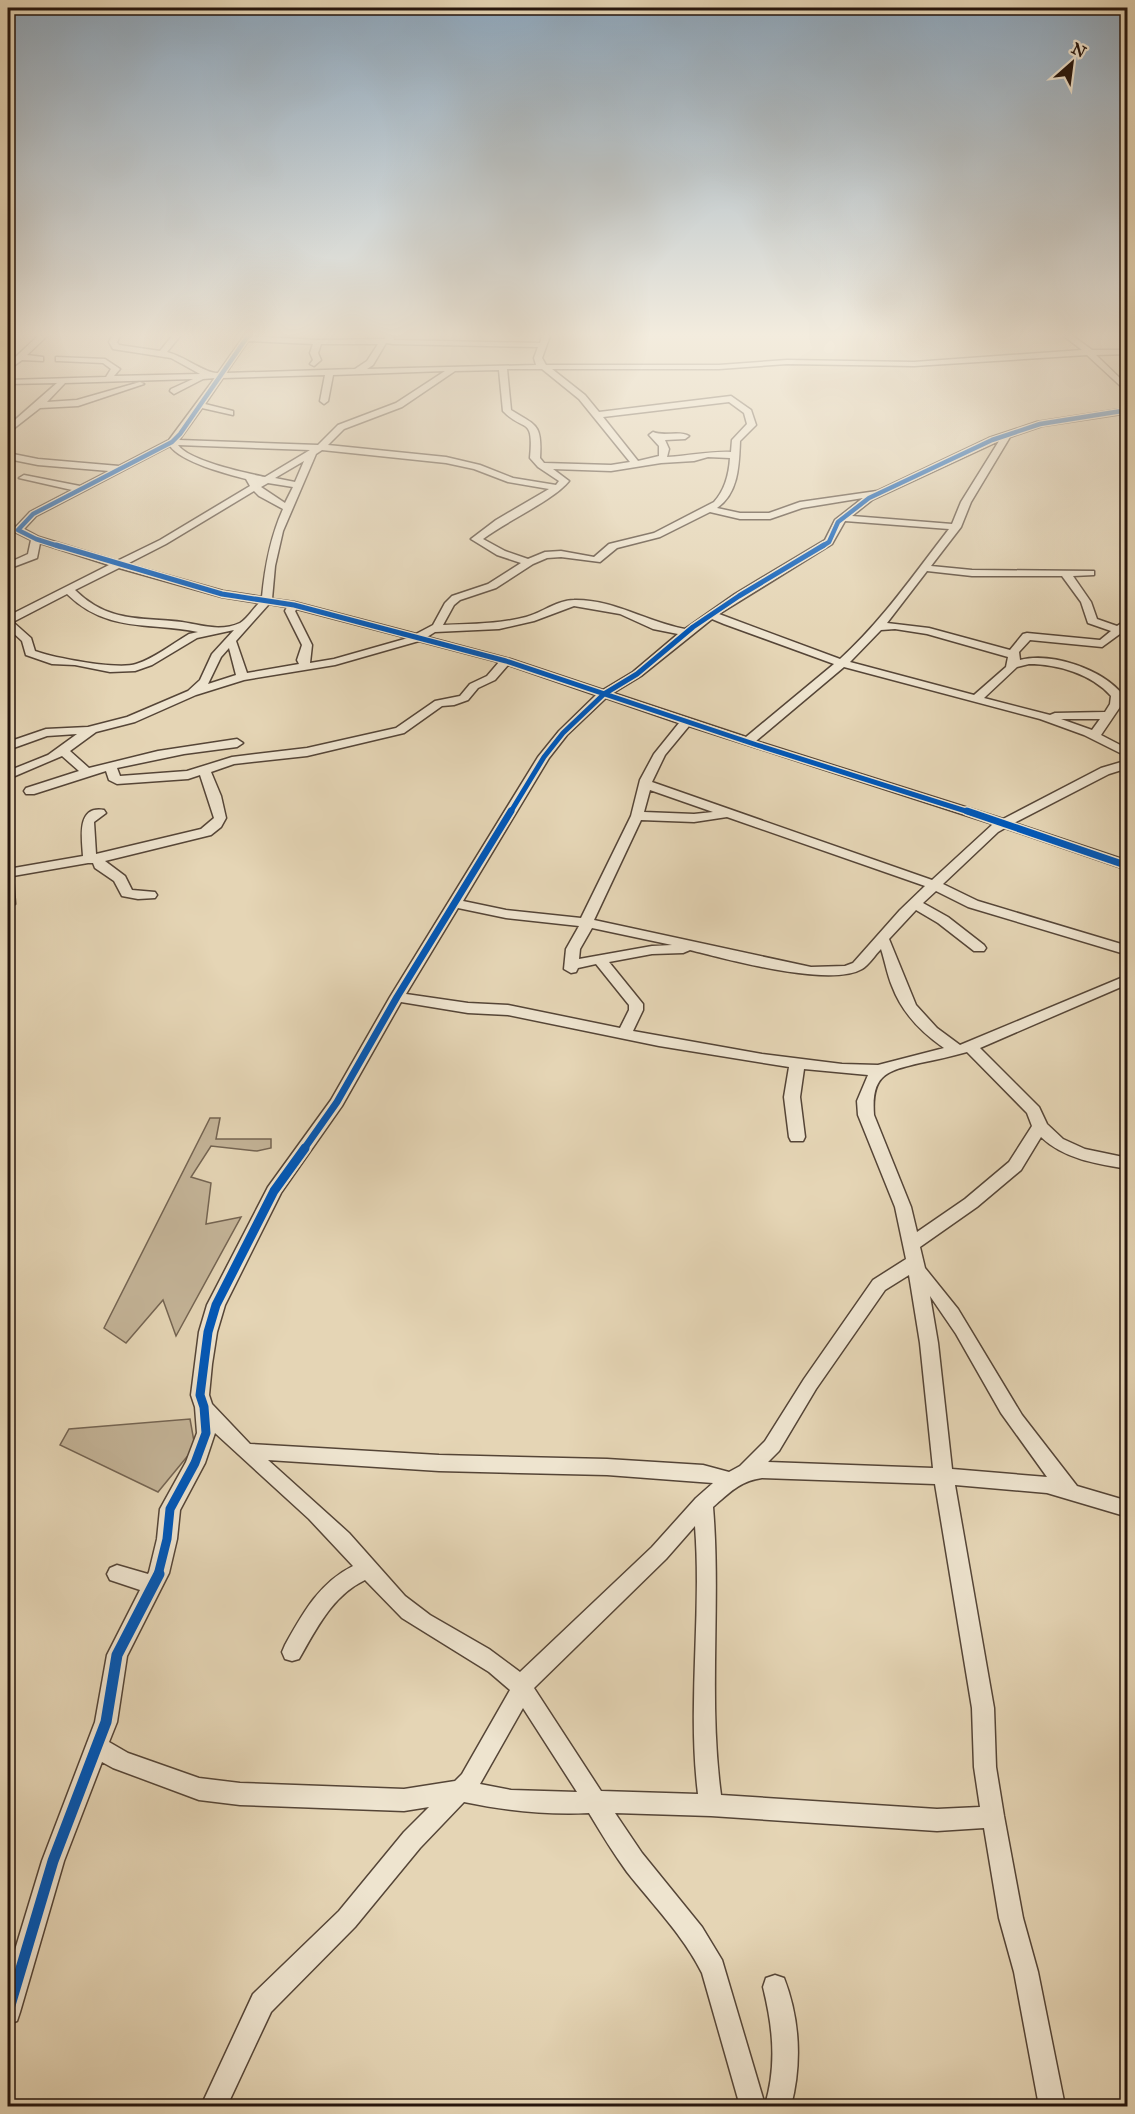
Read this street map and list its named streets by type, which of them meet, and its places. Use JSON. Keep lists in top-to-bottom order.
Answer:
{
  "north": "top right"
}
